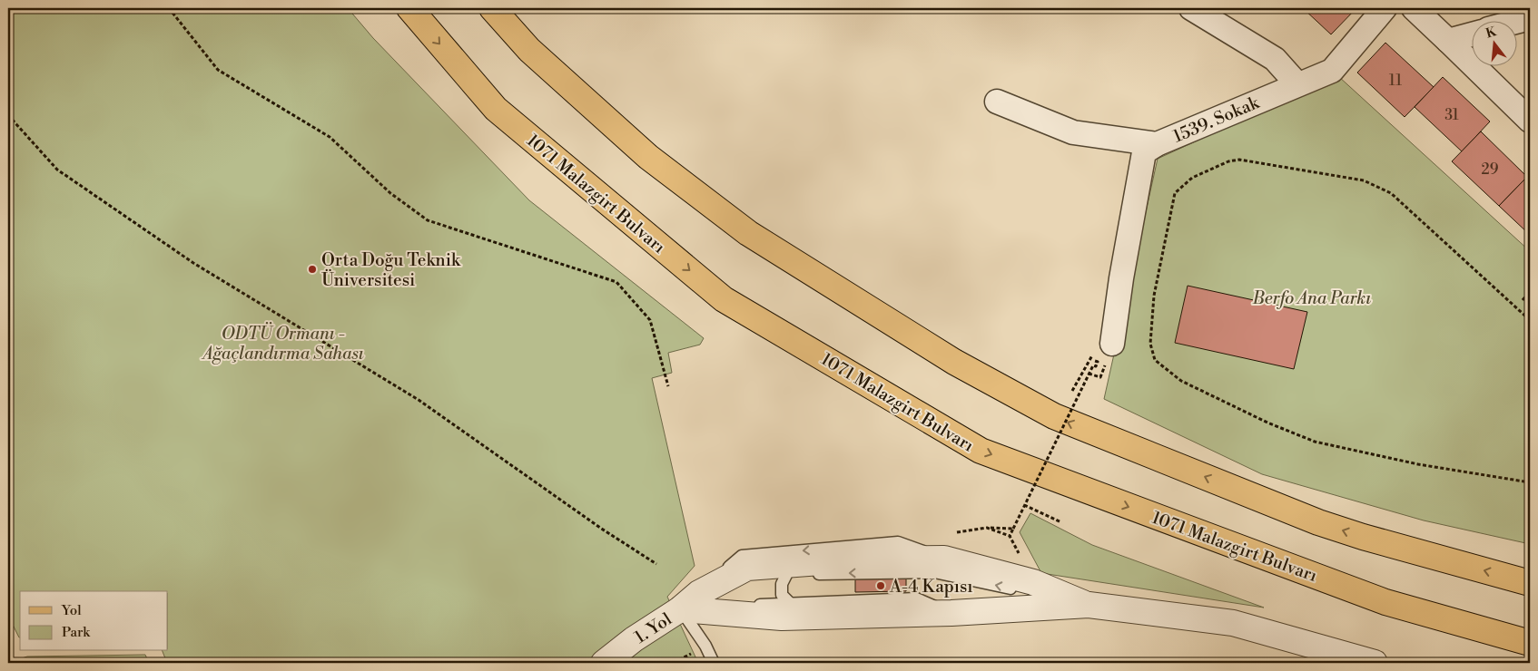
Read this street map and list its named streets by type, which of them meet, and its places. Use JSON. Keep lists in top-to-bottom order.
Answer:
{
  "streets": {
    "main road": ["1071 Malazgirt Bulvarı"],
    "street": ["1539. Sokak", "1. Yol"]
  },
  "parks": ["Berfo Ana Parkı", "ODTÜ Ormanı - Ağaçlandırma Sahası"],
  "places": ["Orta Doğu Teknik Üniversitesi", "A-4 Kapısı"],
  "house_numbers": ["11", "31", "29"],
  "legend": ["Yol", "Park"],
  "north": "top"
}
